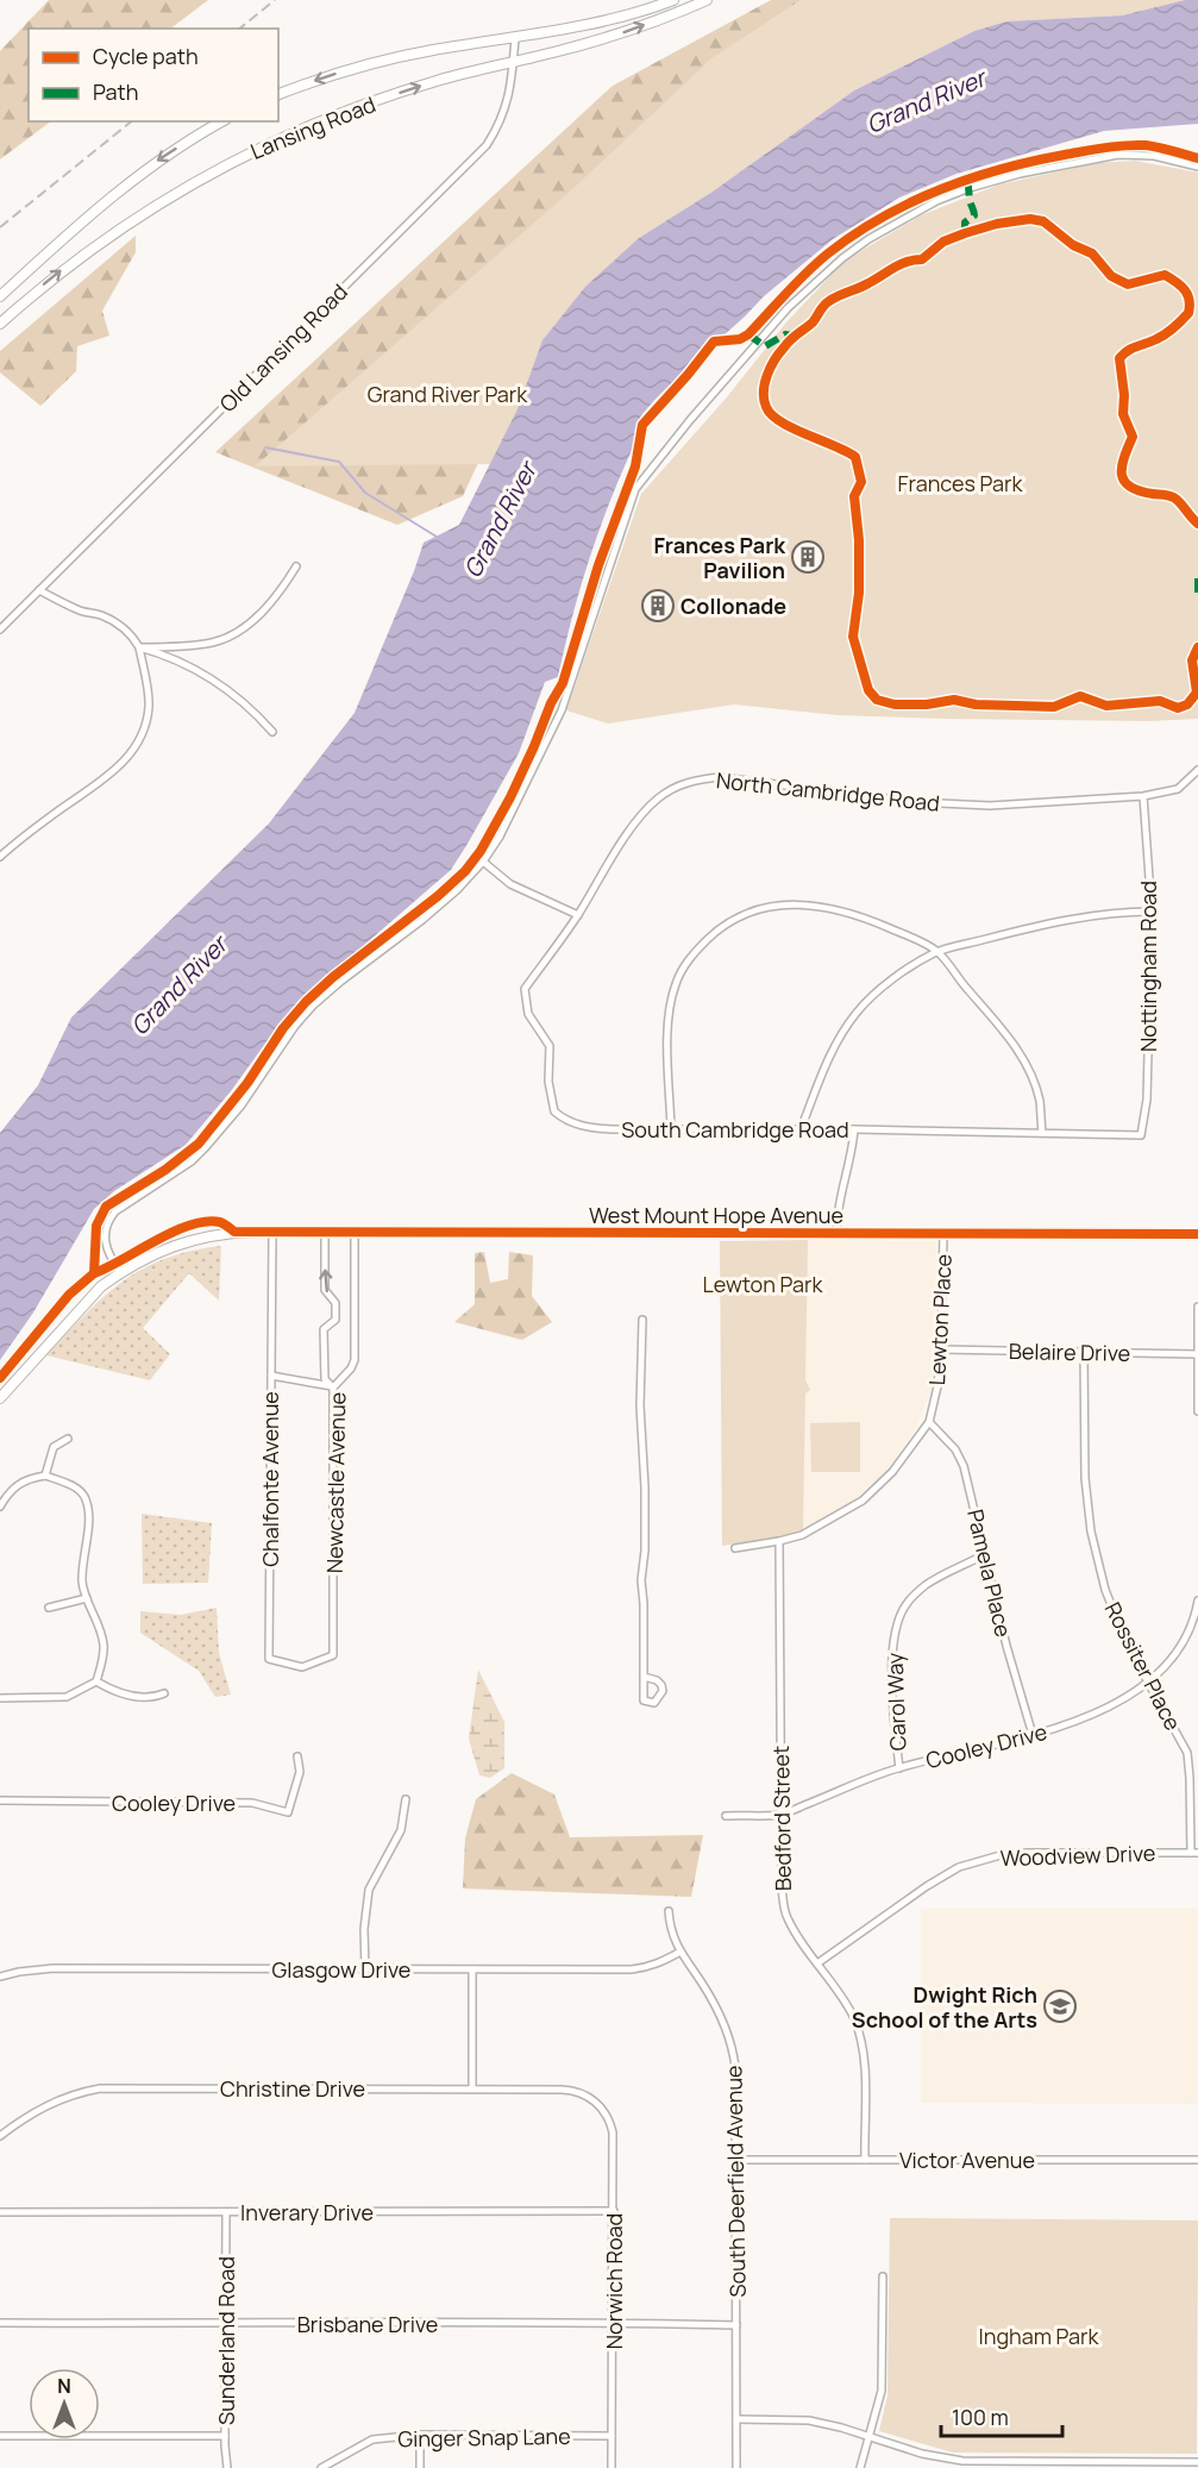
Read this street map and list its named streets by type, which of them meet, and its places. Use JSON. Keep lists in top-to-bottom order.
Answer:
{
  "streets": {
    "main road": ["Lansing Road", "West Mount Hope Avenue"],
    "street": [
      "Old Lansing Road",
      "North Cambridge Road",
      "Nottingham Road",
      "South Cambridge Road",
      "Lewton Place",
      "Belaire Drive",
      "Chalfonte Avenue",
      "Newcastle Avenue",
      "Pamela Place",
      "Rossiter Place",
      "Carol Way",
      "Cooley Drive",
      "Bedford Street",
      "Woodview Drive",
      "Glasgow Drive",
      "Christine Drive",
      "Victor Avenue",
      "South Deerfield Avenue",
      "Inverary Drive",
      "Norwich Road",
      "Brisbane Drive",
      "Sunderland Road",
      "Ginger Snap Lane"
    ]
  },
  "crossings": [
    ["Lansing Road", "Old Lansing Road"],
    ["North Cambridge Road", "Nottingham Road"],
    ["North Cambridge Road", "South Cambridge Road"],
    ["Nottingham Road", "South Cambridge Road"],
    ["West Mount Hope Avenue", "Lewton Place"],
    ["West Mount Hope Avenue", "Chalfonte Avenue"],
    ["West Mount Hope Avenue", "Newcastle Avenue"],
    ["Lewton Place", "Belaire Drive"],
    ["Lewton Place", "Pamela Place"],
    ["Lewton Place", "Bedford Street"],
    ["Belaire Drive", "Rossiter Place"],
    ["Chalfonte Avenue", "Newcastle Avenue"],
    ["Pamela Place", "Carol Way"],
    ["Pamela Place", "Cooley Drive"],
    ["Rossiter Place", "Cooley Drive"],
    ["Rossiter Place", "Woodview Drive"],
    ["Carol Way", "Cooley Drive"],
    ["Cooley Drive", "Bedford Street"],
    ["Bedford Street", "Woodview Drive"],
    ["Bedford Street", "Victor Avenue"],
    ["Glasgow Drive", "South Deerfield Avenue"],
    ["Christine Drive", "Norwich Road"],
    ["Victor Avenue", "South Deerfield Avenue"],
    ["South Deerfield Avenue", "Brisbane Drive"],
    ["Inverary Drive", "Norwich Road"],
    ["Inverary Drive", "Sunderland Road"],
    ["Norwich Road", "Brisbane Drive"],
    ["Norwich Road", "Ginger Snap Lane"],
    ["Brisbane Drive", "Sunderland Road"]
  ],
  "water": ["Grand River"],
  "parks": [
    "Grand River Park",
    "Frances Park",
    "Lewton Park",
    "Ingham Park"
  ],
  "places": {
    "building": ["Frances Park Pavilion", "Collonade"],
    "school or university": ["Dwight Rich School of the Arts"]
  },
  "legend": ["Cycle path", "Path"],
  "scale_bar": "100 m",
  "north": "top"
}
